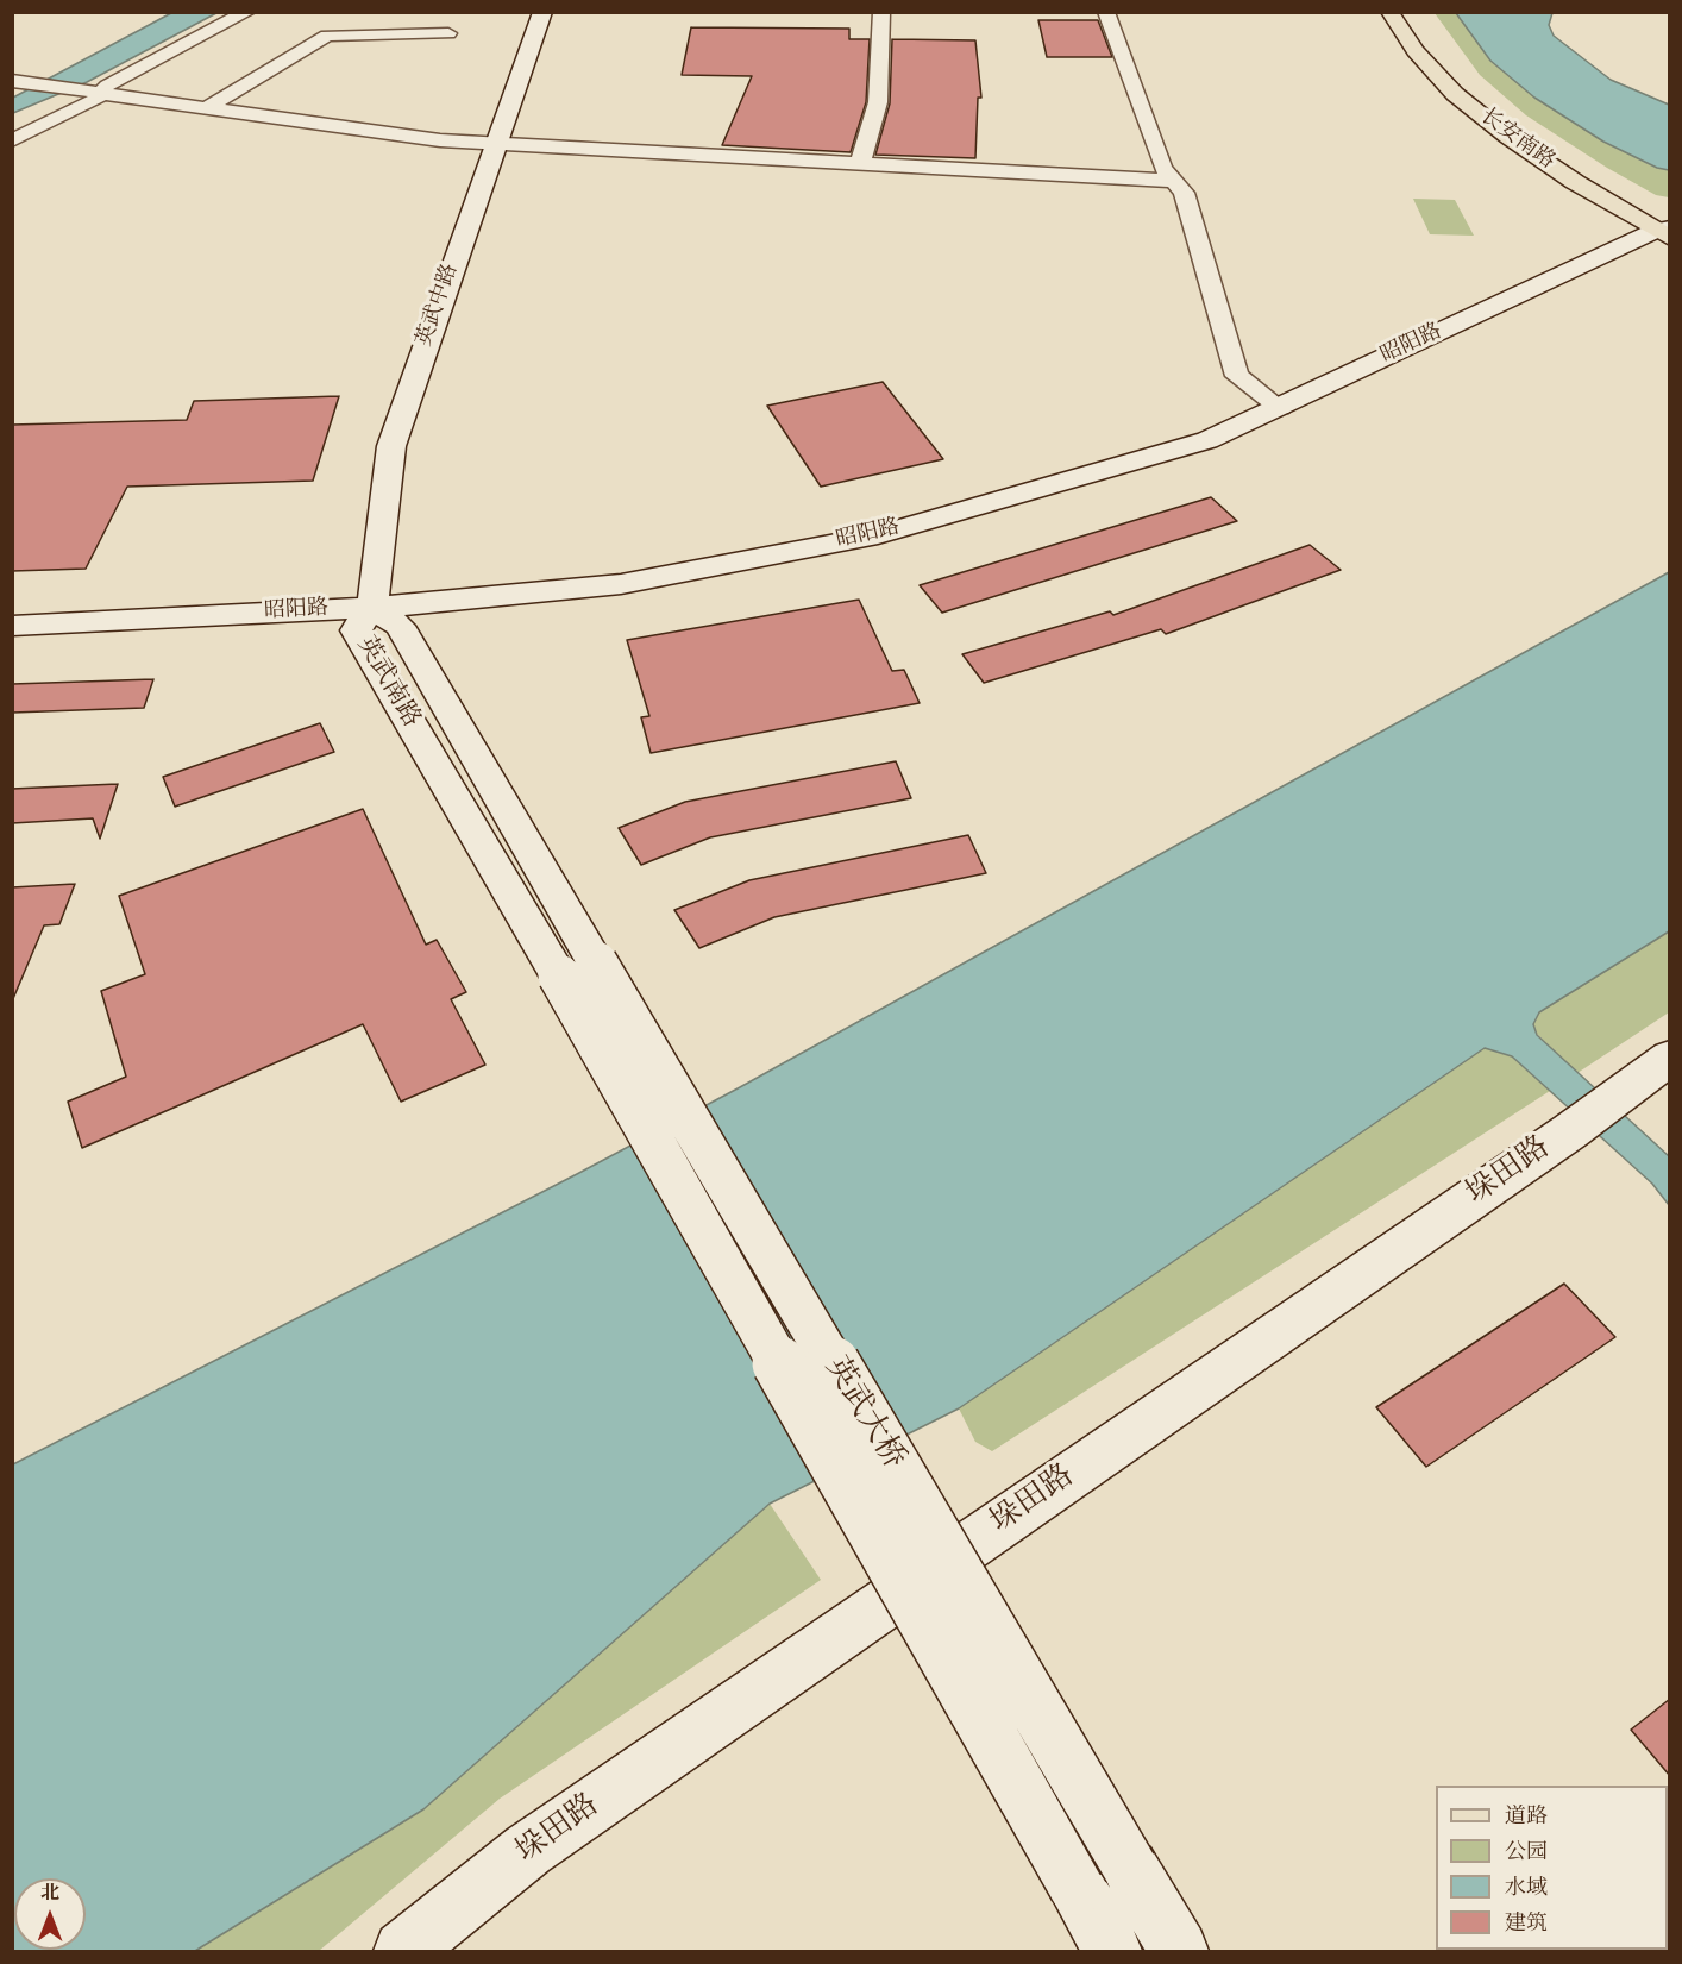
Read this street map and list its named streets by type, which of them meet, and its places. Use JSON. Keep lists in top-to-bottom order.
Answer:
{
  "streets": {
    "main road": [
      "长安南路",
      "英武中路",
      "昭阳路",
      "英武南路",
      "垛田路",
      "英武大桥"
    ]
  },
  "crossings": [
    ["长安南路", "昭阳路"],
    ["英武中路", "昭阳路"],
    ["英武中路", "英武南路"],
    ["昭阳路", "英武南路"],
    ["英武南路", "英武大桥"]
  ],
  "legend": [
    "道路",
    "公园",
    "水域",
    "建筑"
  ],
  "north": "top"
}
